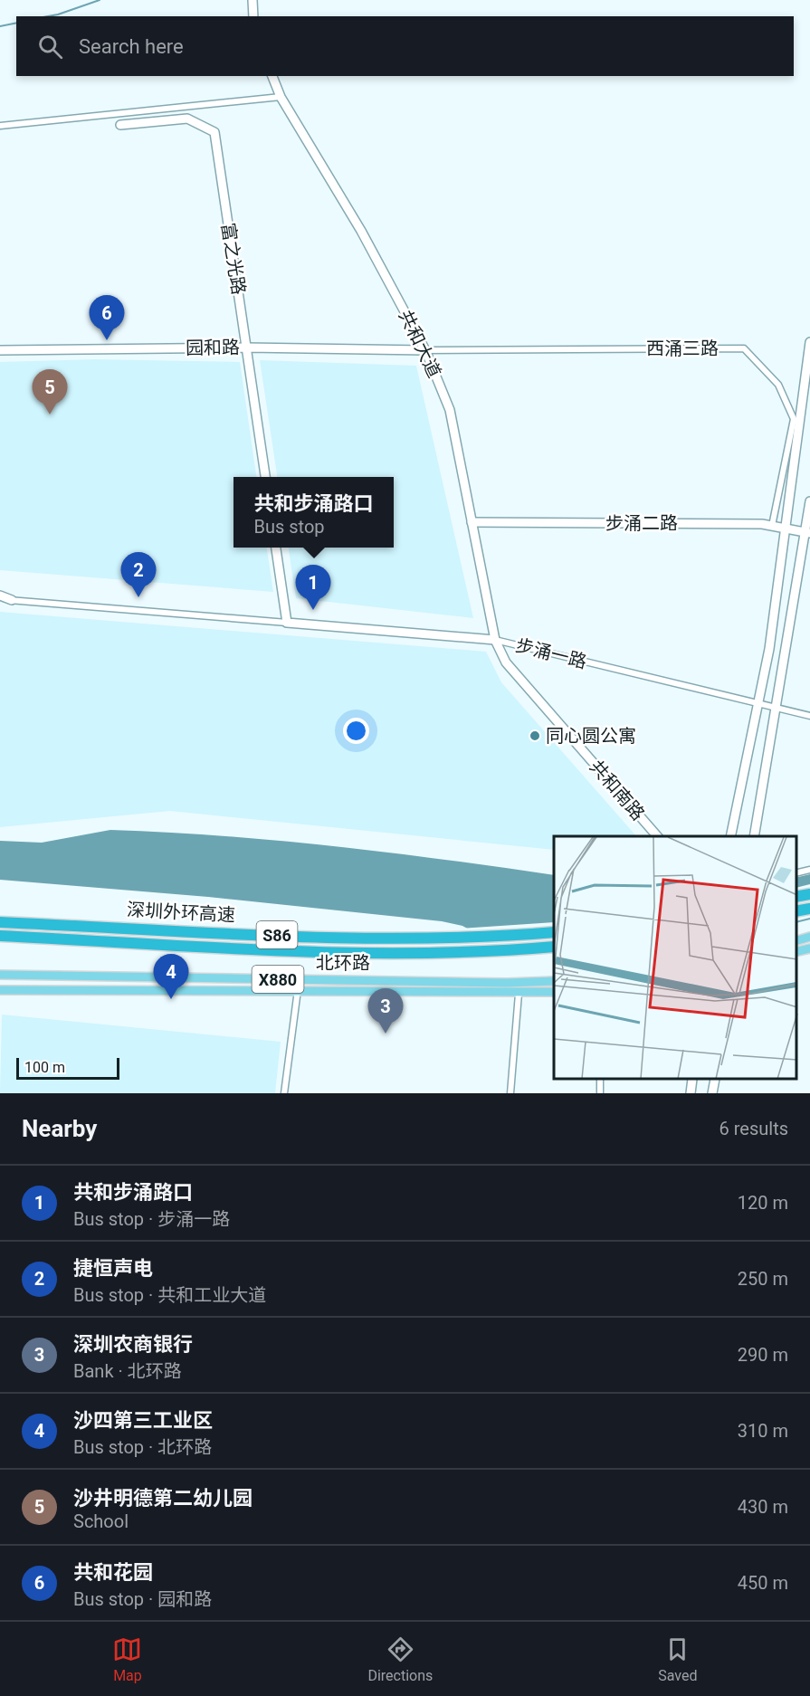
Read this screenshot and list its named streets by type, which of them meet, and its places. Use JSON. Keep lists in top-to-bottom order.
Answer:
{
  "streets": {
    "highway": ["深圳外环高速", "S86"],
    "main road": ["北环路", "X880"],
    "street": [
      "富之光路",
      "共和大道",
      "园和路",
      "西涌三路",
      "步涌二路",
      "步涌一路",
      "共和南路"
    ]
  },
  "crossings": [
    ["富之光路", "园和路"],
    ["共和大道", "园和路"],
    ["共和大道", "西涌三路"],
    ["共和大道", "步涌二路"],
    ["共和大道", "步涌一路"],
    ["共和大道", "共和南路"],
    ["园和路", "西涌三路"],
    ["西涌三路", "步涌二路"],
    ["步涌一路", "共和南路"]
  ],
  "places": ["同心圆公寓"],
  "scale_bar": "100 m",
  "page": {
    "search": "Search here",
    "pins": [
      "6",
      "5",
      "2",
      "1",
      "4",
      "3"
    ],
    "popup": ["共和步涌路口", "Bus stop"],
    "scale": "100 m",
    "heading": ["Nearby", "6 results"],
    "list": [
      {
        "mark": "1",
        "name": "共和步涌路口",
        "note": "Bus stop · 步涌一路",
        "value": "120 m"
      },
      {
        "mark": "2",
        "name": "捷恒声电",
        "note": "Bus stop · 共和工业大道",
        "value": "250 m"
      },
      {
        "mark": "3",
        "name": "深圳农商银行",
        "note": "Bank · 北环路",
        "value": "290 m"
      },
      {
        "mark": "4",
        "name": "沙四第三工业区",
        "note": "Bus stop · 北环路",
        "value": "310 m"
      },
      {
        "mark": "5",
        "name": "沙井明德第二幼儿园",
        "note": "School",
        "value": "430 m"
      },
      {
        "mark": "6",
        "name": "共和花园",
        "note": "Bus stop · 园和路",
        "value": "450 m"
      }
    ],
    "nav": ["Map", "Directions", "Saved"]
  }
}
